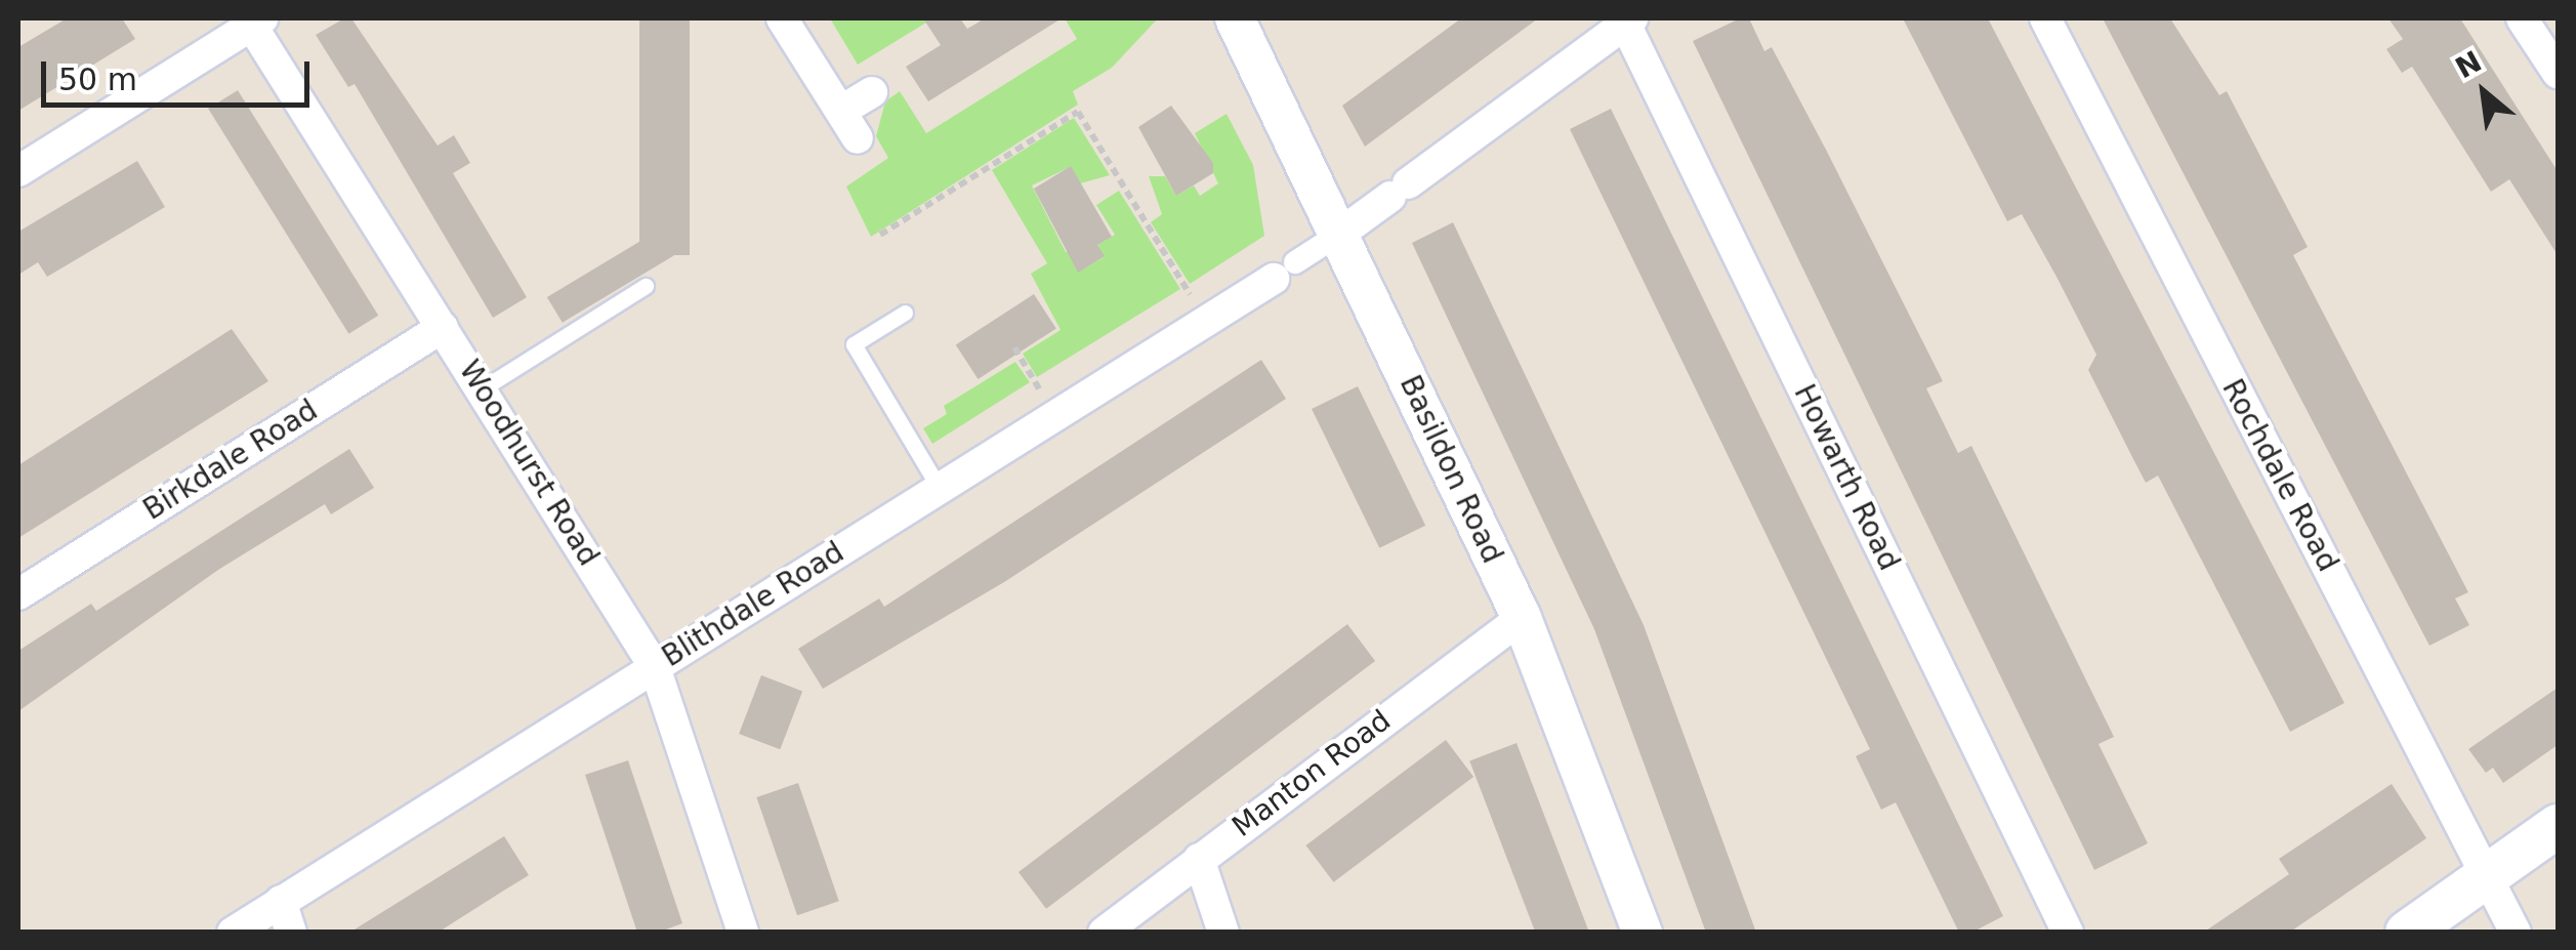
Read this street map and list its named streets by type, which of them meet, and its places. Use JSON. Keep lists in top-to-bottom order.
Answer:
{
  "streets": {
    "street": [
      "Birkdale Road",
      "Woodhurst Road",
      "Basildon Road",
      "Rochdale Road",
      "Howarth Road",
      "Blithdale Road",
      "Manton Road"
    ]
  },
  "crossings": [
    ["Birkdale Road", "Woodhurst Road"],
    ["Woodhurst Road", "Blithdale Road"],
    ["Basildon Road", "Manton Road"]
  ],
  "scale_bar": "50 m",
  "north": "top left"
}
